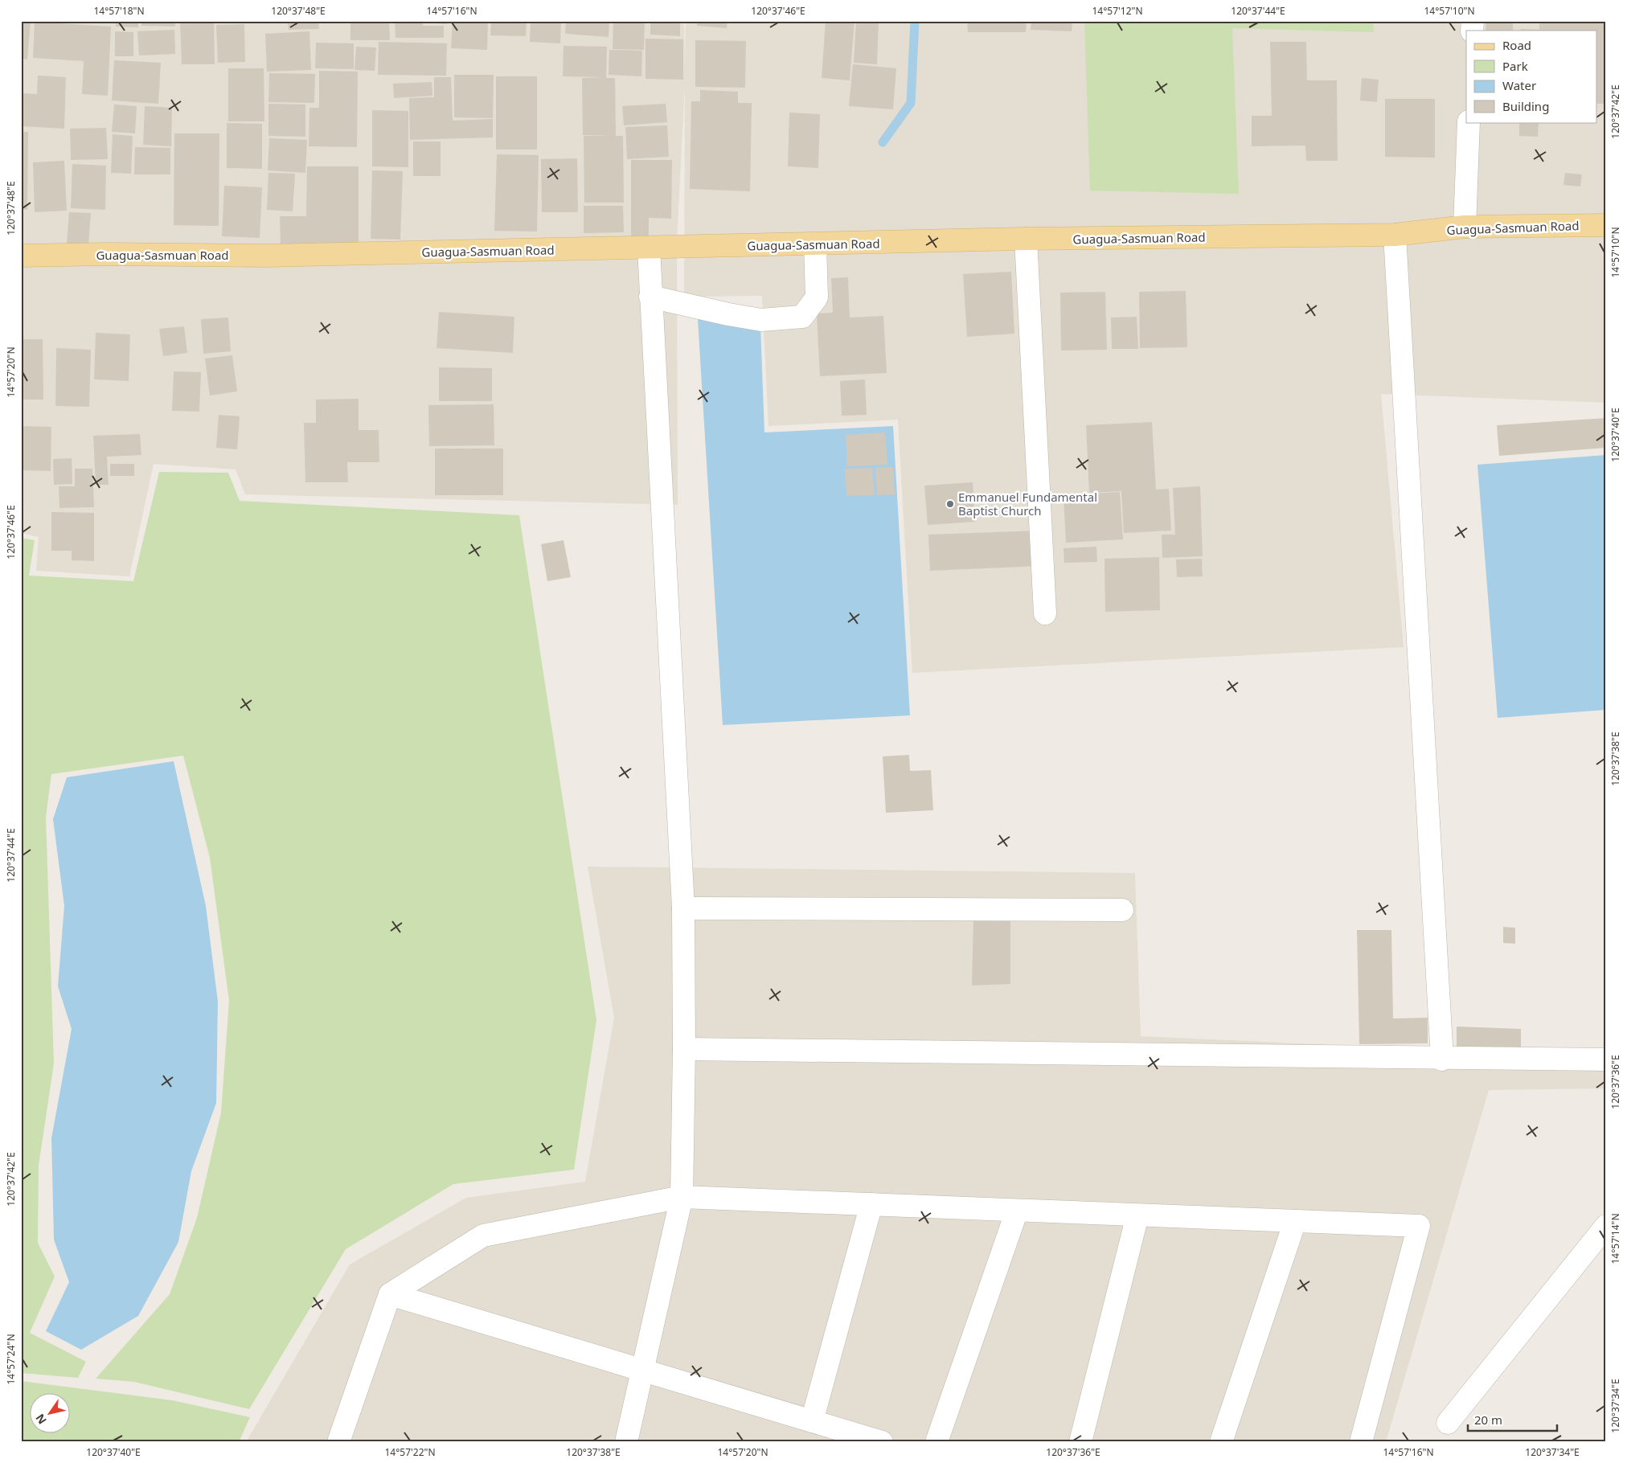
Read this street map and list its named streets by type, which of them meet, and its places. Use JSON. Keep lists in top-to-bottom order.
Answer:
{
  "streets": {
    "main road": ["Guagua-Sasmuan Road"]
  },
  "places": ["Emmanuel Fundamental Baptist Church"],
  "legend": [
    "Road",
    "Park",
    "Water",
    "Building"
  ],
  "scale_bar": "20 m",
  "north": "bottom left",
  "coordinates": [
    "14°57'18\"N",
    "120°37'48\"E",
    "14°57'16\"N",
    "120°37'46\"E",
    "14°57'12\"N",
    "120°37'44\"E",
    "14°57'10\"N",
    "120°37'42\"E",
    "14°57'20\"N",
    "120°37'40\"E",
    "120°37'38\"E",
    "120°37'36\"E",
    "14°57'14\"N",
    "14°57'24\"N",
    "120°37'34\"E",
    "14°57'22\"N"
  ]
}
